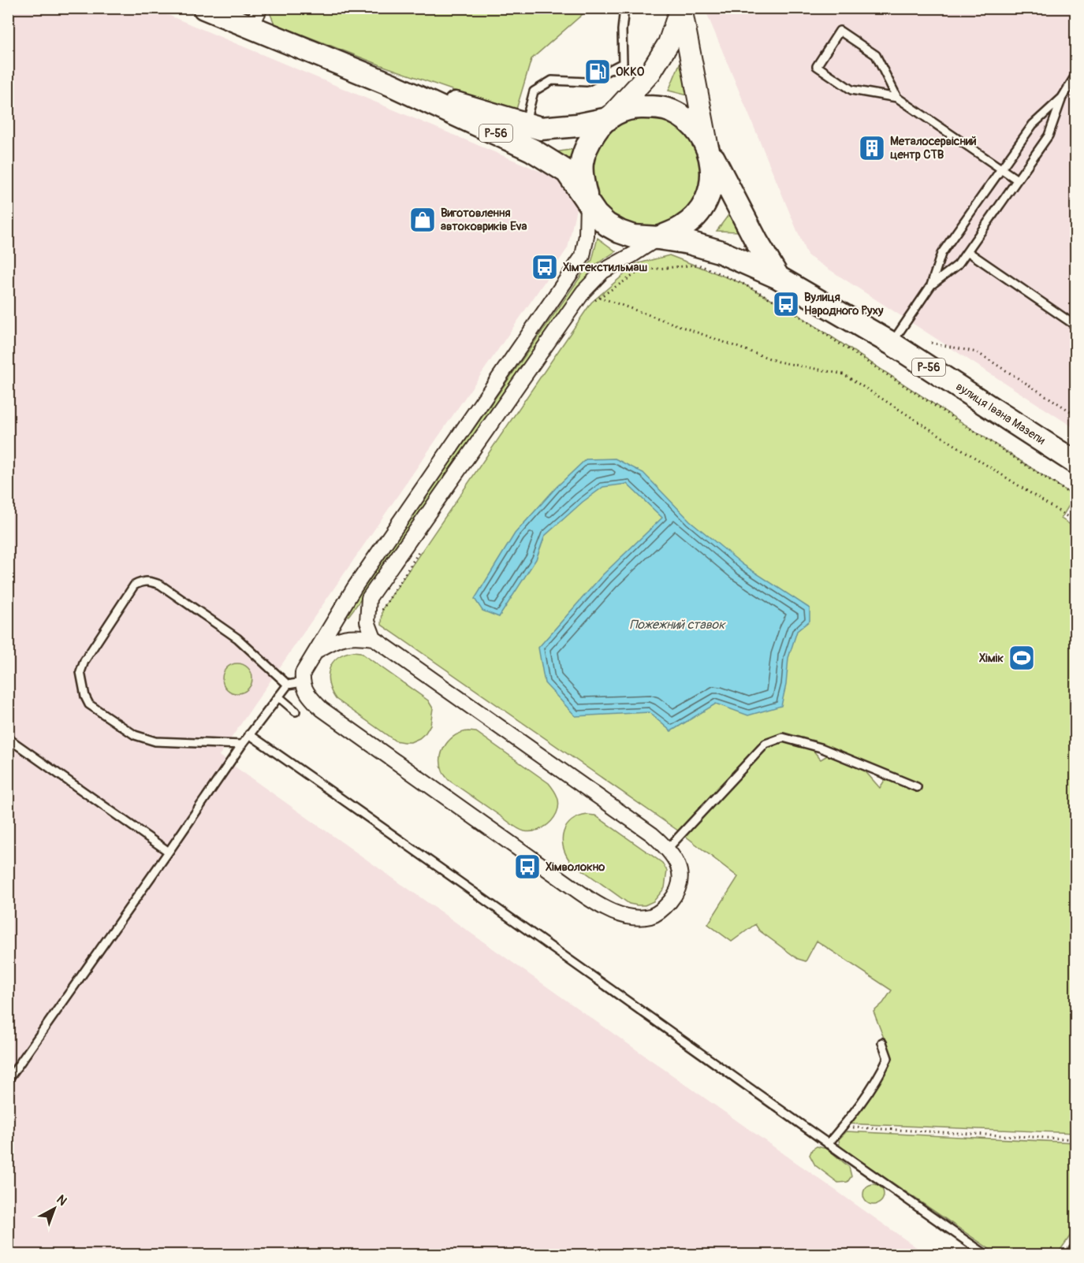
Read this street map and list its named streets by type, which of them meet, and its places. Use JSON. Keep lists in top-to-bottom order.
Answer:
{
  "streets": {
    "main road": ["Р-56", "вулиця Івана Мазепи"]
  },
  "crossings": [
    ["Р-56", "вулиця Івана Мазепи"]
  ],
  "water": ["Пожежний ставок"],
  "places": {
    "fuel station": ["ОККО"],
    "building": ["Металосервісний центр СТВ"],
    "shop": ["Виготовлення автоковриків Eva"],
    "bus stop": ["Хімтекстильмаш", "Вулиця Народного Руху", "Хімволокно"],
    "sports": ["Хімік"]
  },
  "north": "top right"
}
